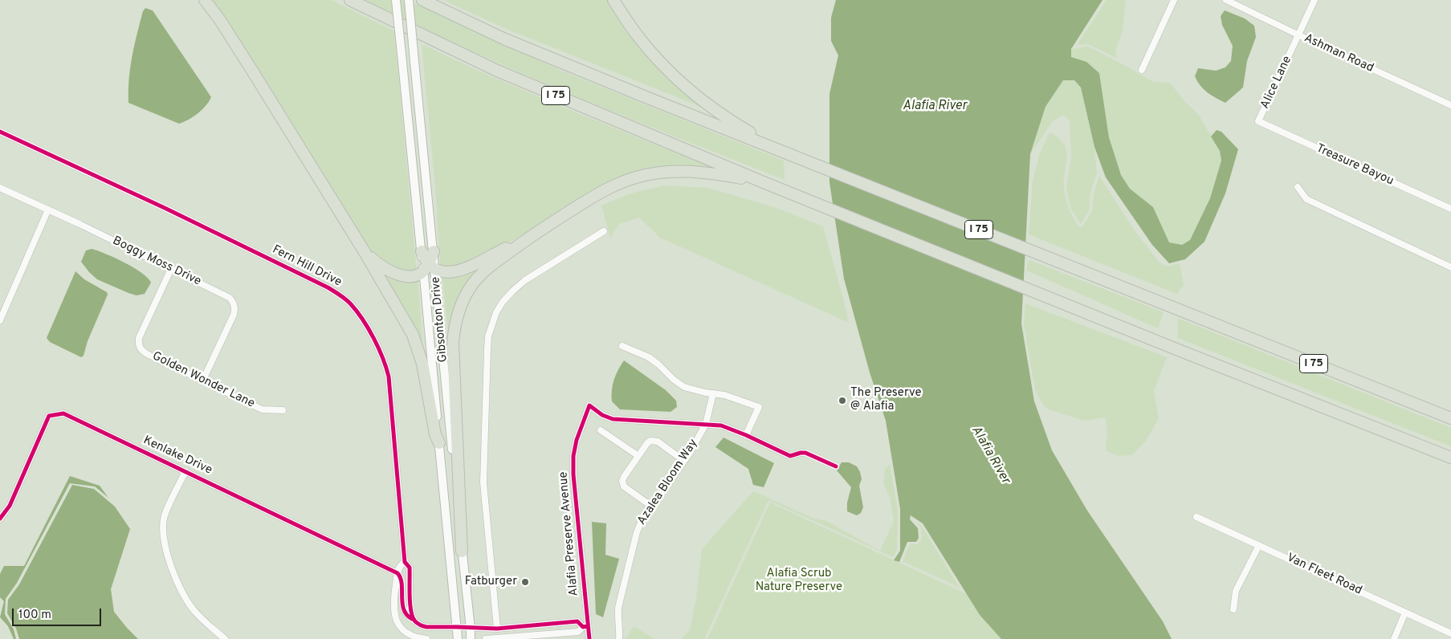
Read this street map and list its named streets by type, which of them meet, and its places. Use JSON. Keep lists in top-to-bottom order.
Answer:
{
  "streets": {
    "highway": ["I 75"],
    "main road": ["Gibsonton Drive"],
    "street": [
      "Ashman Road",
      "Alice Lane",
      "Treasure Bayou",
      "Boggy Moss Drive",
      "Fern Hill Drive",
      "Golden Wonder Lane",
      "Kenlake Drive",
      "Azalea Bloom Way",
      "Alafia Preserve Avenue",
      "Van Fleet Road"
    ]
  },
  "crossings": [
    ["Ashman Road", "Alice Lane"],
    ["Alice Lane", "Treasure Bayou"],
    ["Boggy Moss Drive", "Golden Wonder Lane"],
    ["Azalea Bloom Way", "Alafia Preserve Avenue"]
  ],
  "water": ["Alafia River"],
  "parks": ["Alafia Scrub Nature Preserve"],
  "places": ["The Preserve @ Alafia", "Fatburger"],
  "scale_bar": "100 m"
}
